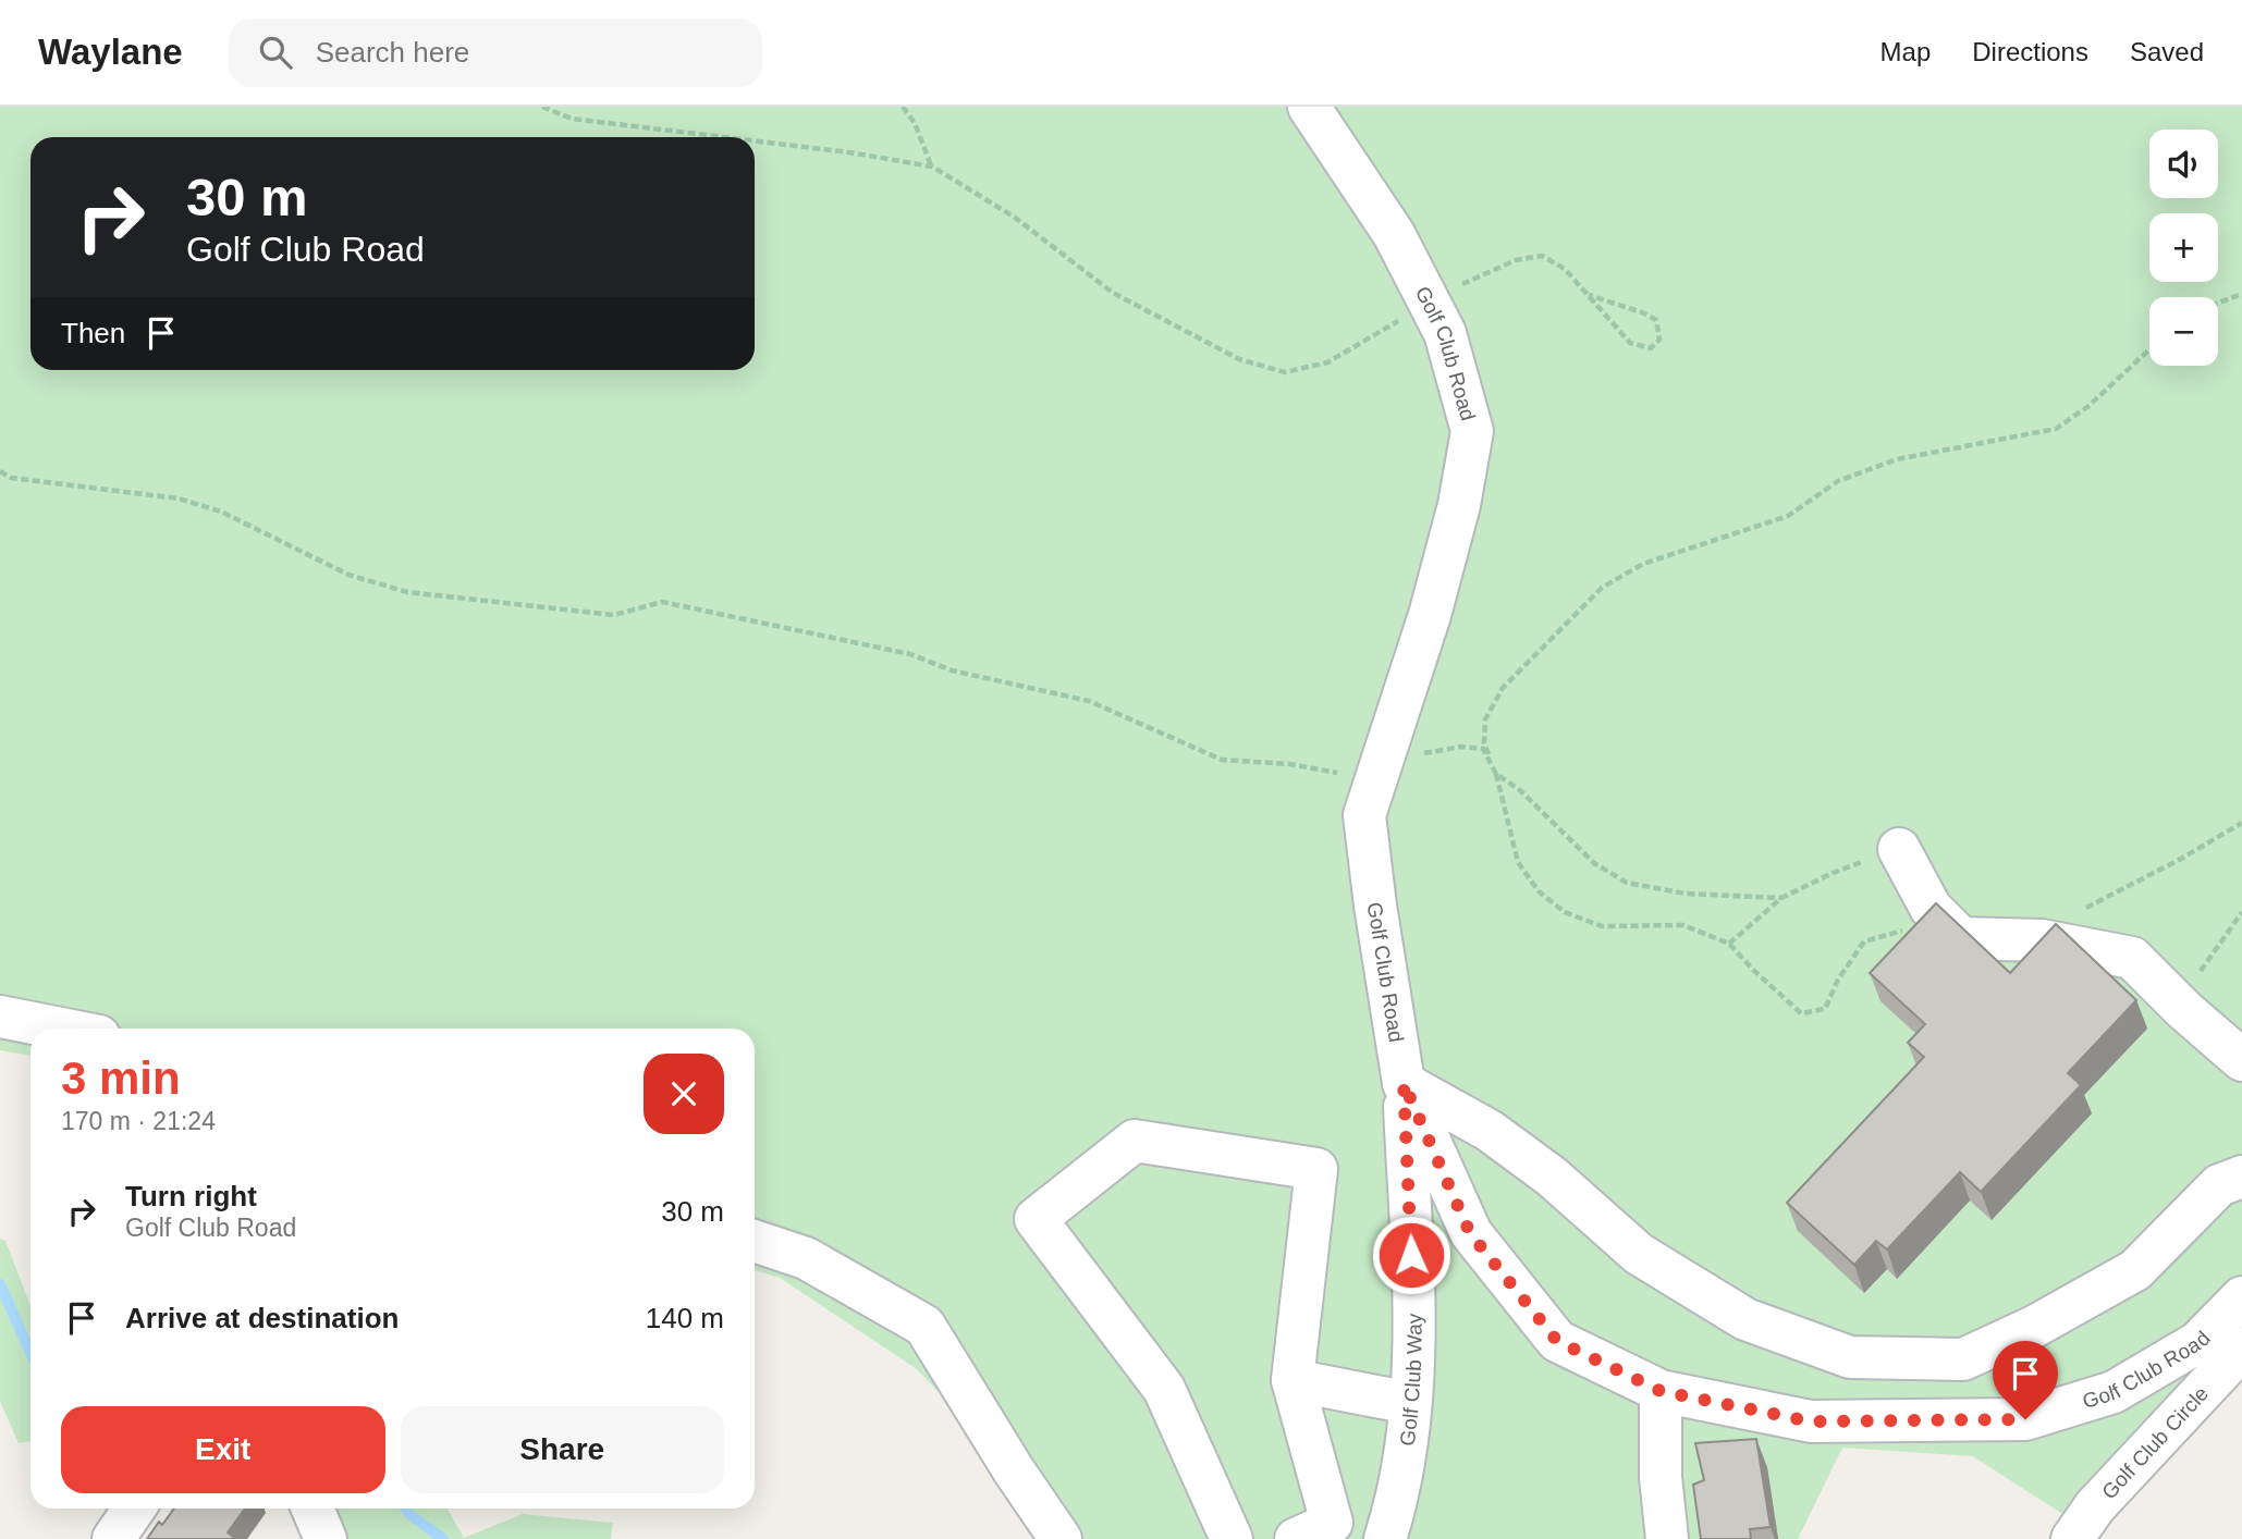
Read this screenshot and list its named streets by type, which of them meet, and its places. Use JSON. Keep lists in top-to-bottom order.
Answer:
{
  "streets": {
    "street": ["Golf Club Road", "Golf Club Way", "Golf Club Circle"]
  },
  "crossings": [
    ["Golf Club Road", "Golf Club Way"]
  ],
  "page": {
    "header": "Waylane",
    "search": "Search here",
    "nav": ["Map", "Directions", "Saved"],
    "map_buttons": ["+", "−"],
    "turn": ["30 m", "Golf Club Road"],
    "then": "Then",
    "heading": ["3 min", "170 m · 21:24"],
    "list": [
      {
        "name": "Turn right",
        "note": "Golf Club Road",
        "value": "30 m"
      },
      {
        "name": "Arrive at destination",
        "value": "140 m"
      }
    ],
    "buttons": ["Exit", "Share"]
  }
}
